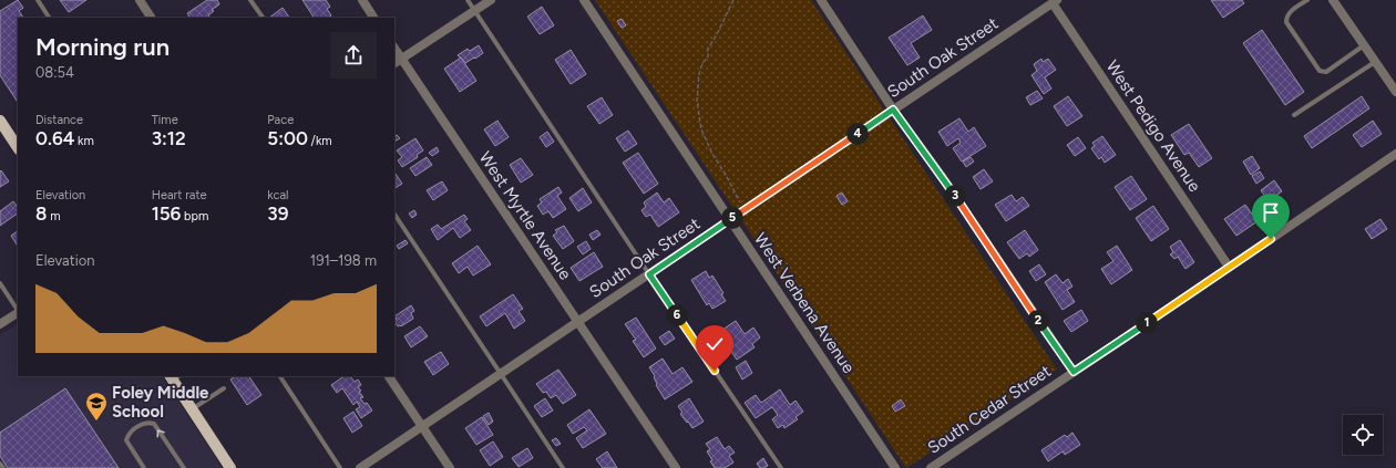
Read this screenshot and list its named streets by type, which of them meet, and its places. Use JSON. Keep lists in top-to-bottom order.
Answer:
{
  "streets": {
    "street": [
      "South Oak Street",
      "West Pedigo Avenue",
      "West Myrtle Avenue",
      "West Verbena Avenue",
      "South Cedar Street"
    ]
  },
  "crossings": [
    ["South Oak Street", "West Pedigo Avenue"],
    ["South Oak Street", "West Myrtle Avenue"],
    ["South Oak Street", "West Verbena Avenue"],
    ["West Pedigo Avenue", "South Cedar Street"]
  ],
  "places": {
    "school or university": ["Foley Middle School"]
  },
  "page": {
    "heading": ["Morning run", "08:54"],
    "stats": [
      ["Distance", "0.64 km"],
      ["Time", "3:12"],
      ["Pace", "5:00 /km"],
      ["Elevation", "8 m"],
      ["Heart rate", "156 bpm"],
      ["kcal", "39"]
    ],
    "pins": [
      "4",
      "3",
      "5",
      "6",
      "2",
      "1"
    ],
    "chart": ["Elevation", "191–198 m"]
  }
}
